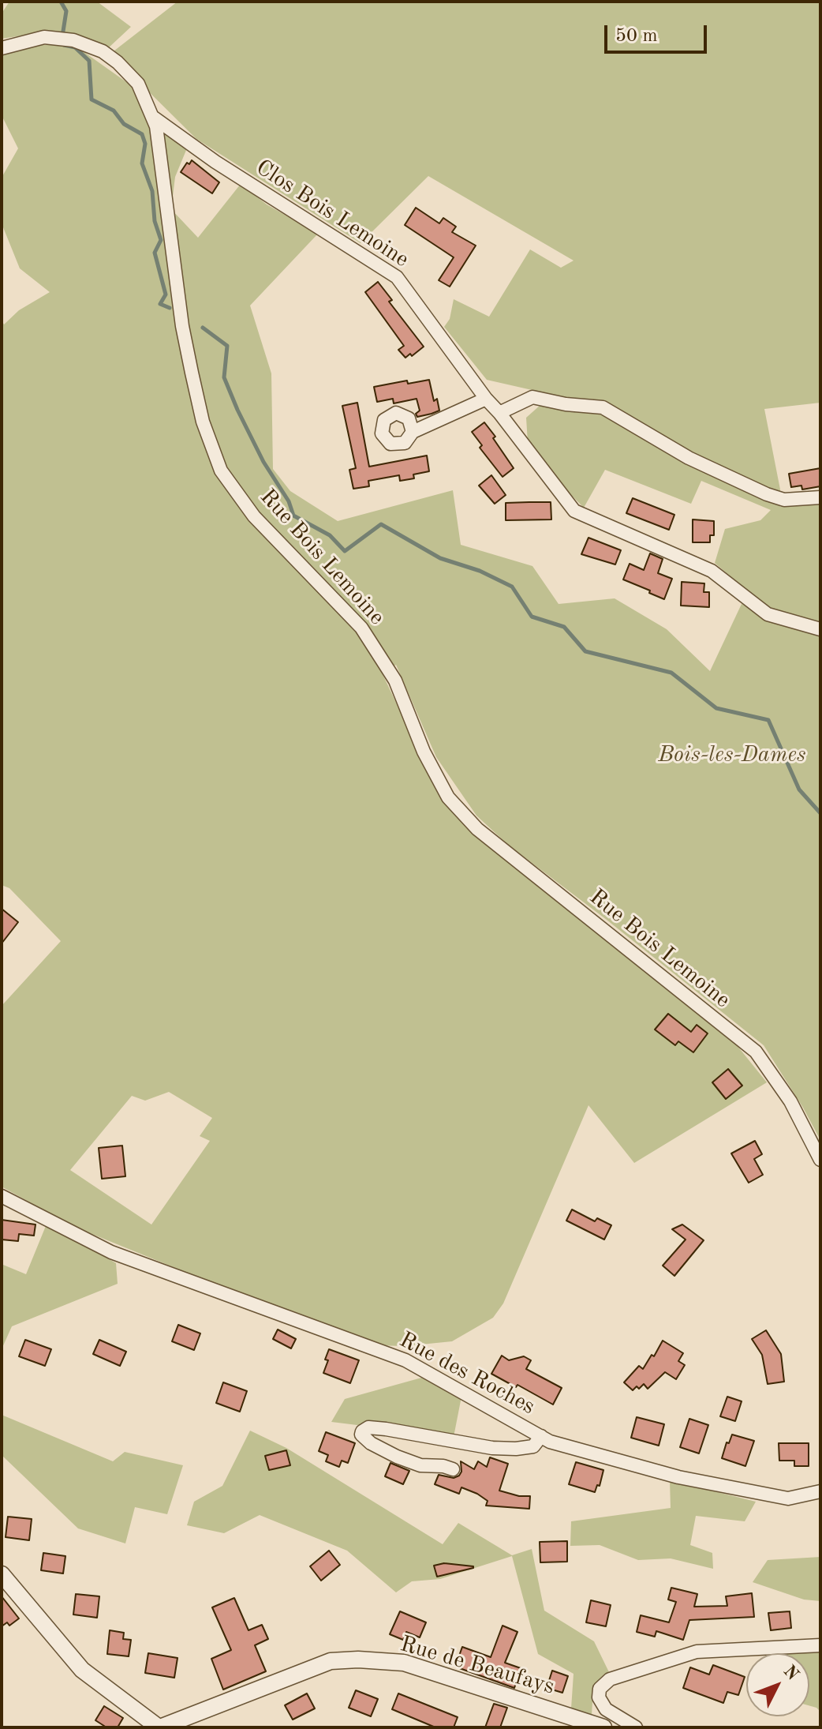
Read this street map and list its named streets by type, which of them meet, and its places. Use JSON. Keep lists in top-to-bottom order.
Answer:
{
  "streets": {
    "street": [
      "Clos Bois Lemoine",
      "Rue Bois Lemoine",
      "Rue des Roches",
      "Rue de Beaufays"
    ]
  },
  "crossings": [
    ["Clos Bois Lemoine", "Rue Bois Lemoine"]
  ],
  "parks": ["Bois-les-Dames"],
  "scale_bar": "50 m",
  "north": "top right"
}
